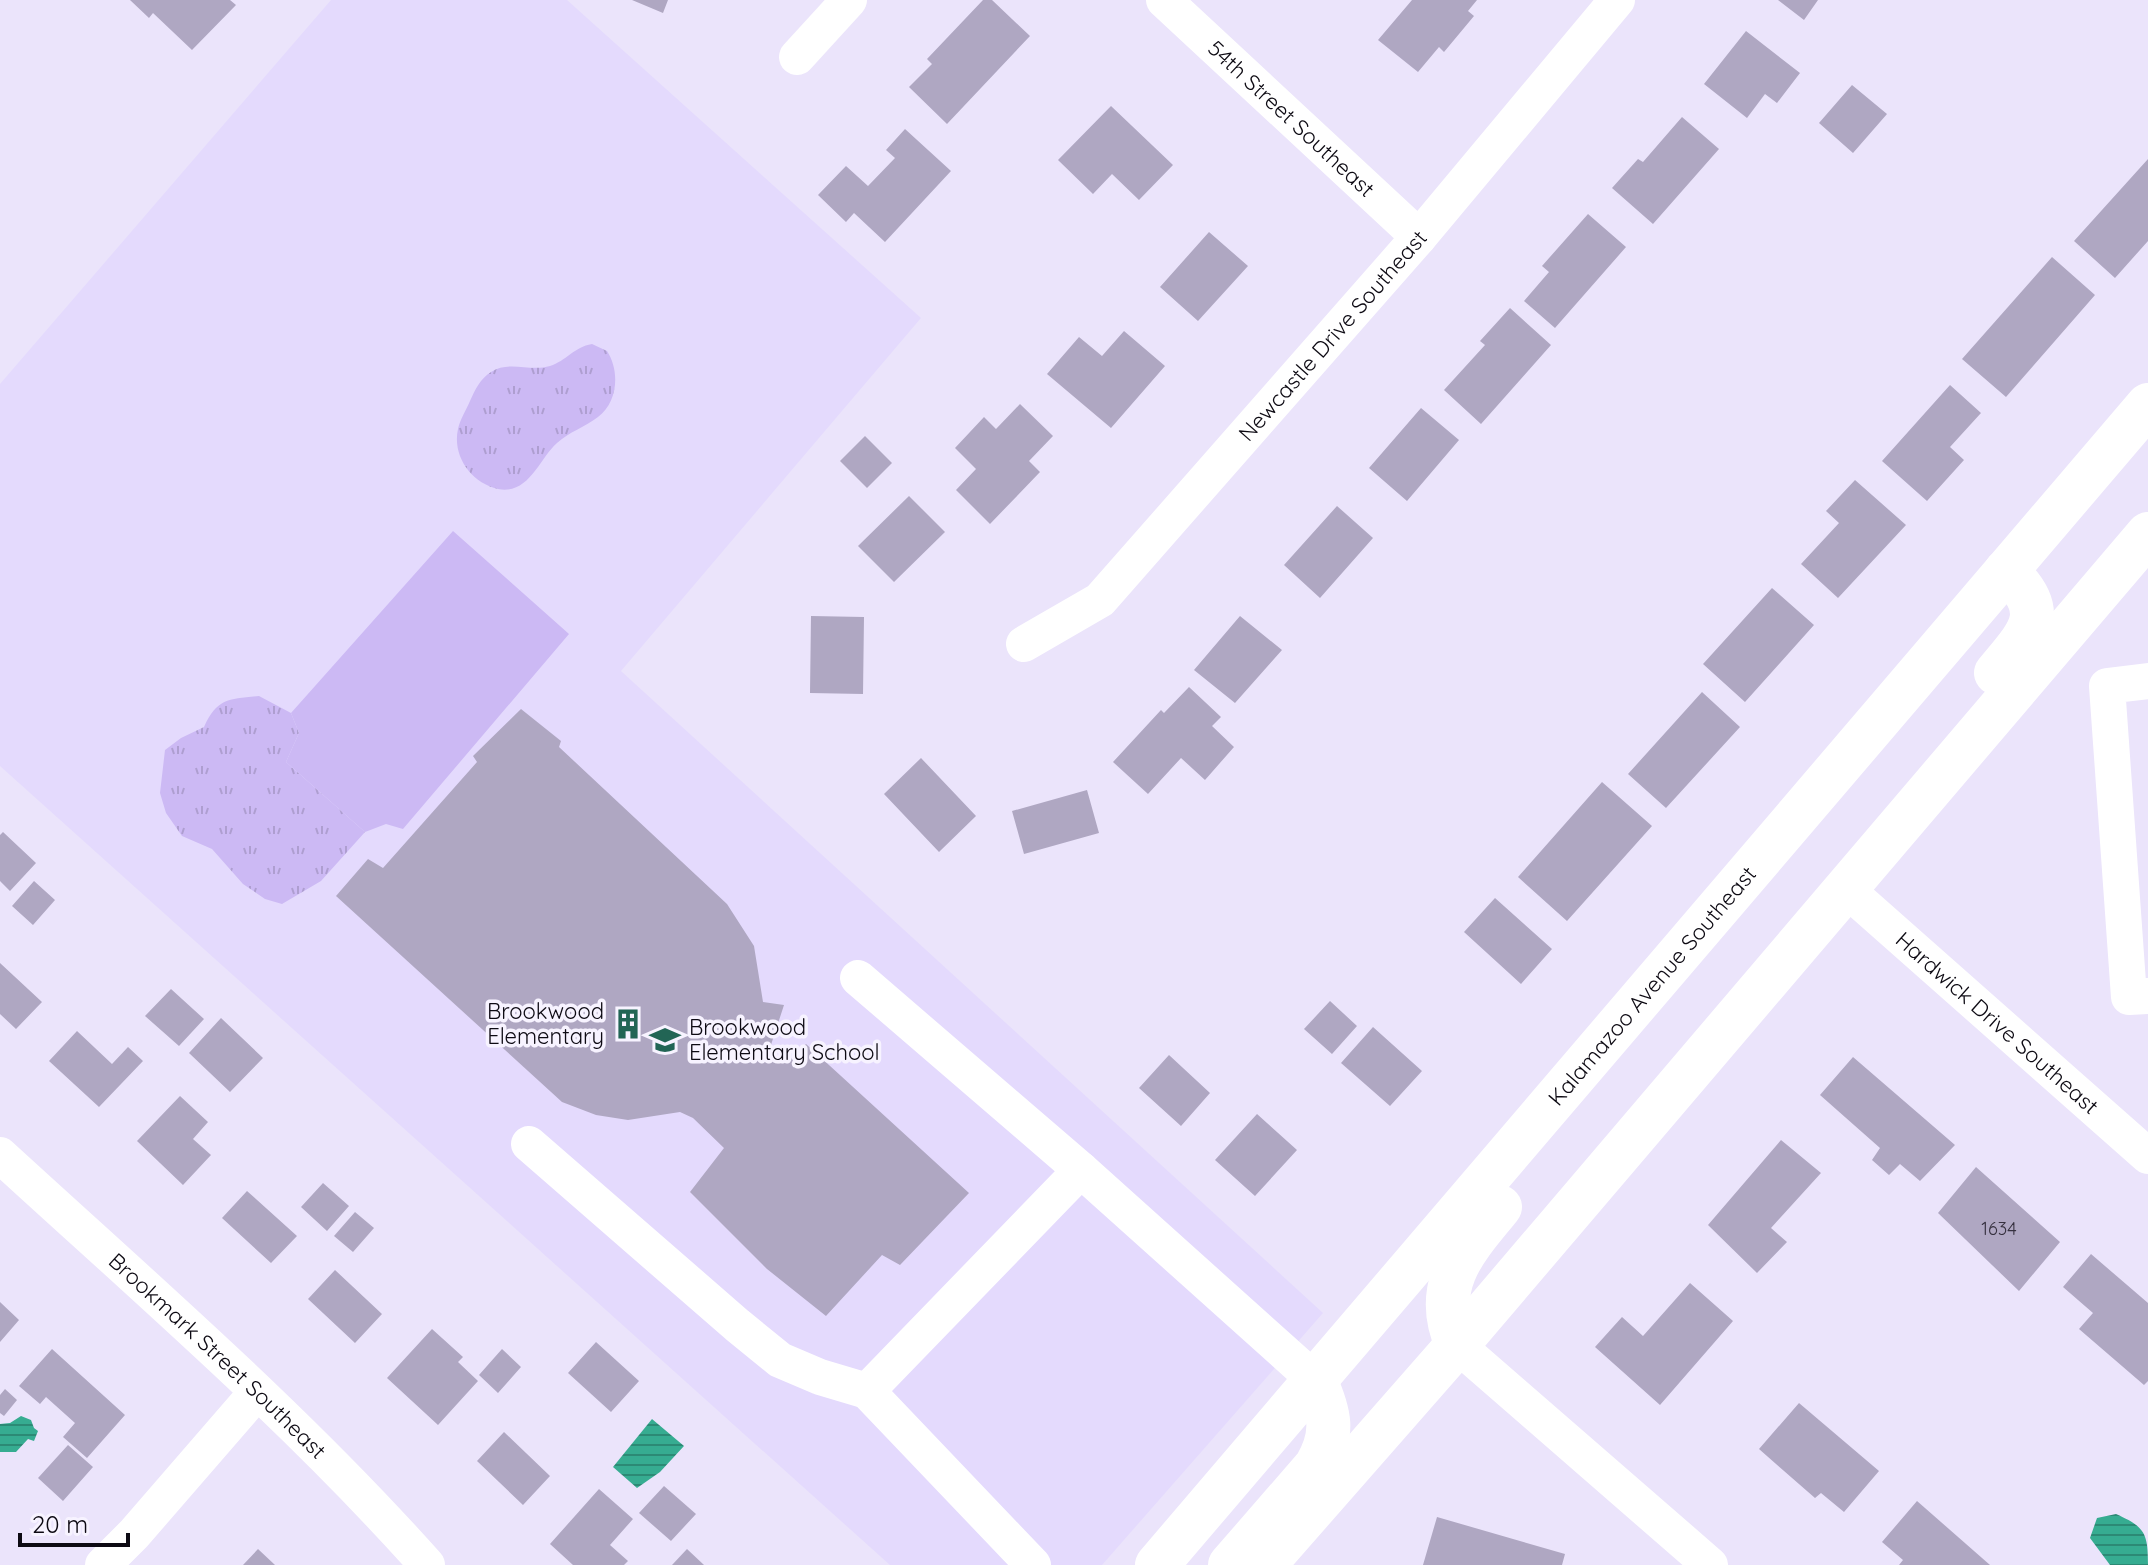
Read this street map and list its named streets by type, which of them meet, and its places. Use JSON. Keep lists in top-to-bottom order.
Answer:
{
  "streets": {
    "main road": ["Kalamazoo Avenue Southeast"],
    "street": [
      "54th Street Southeast",
      "Newcastle Drive Southeast",
      "Hardwick Drive Southeast",
      "Brookmark Street Southeast"
    ]
  },
  "crossings": [
    ["54th Street Southeast", "Newcastle Drive Southeast"]
  ],
  "places": {
    "building": ["Brookwood Elementary"],
    "school or university": ["Brookwood Elementary School"]
  },
  "house_numbers": ["1634"],
  "scale_bar": "20 m"
}
